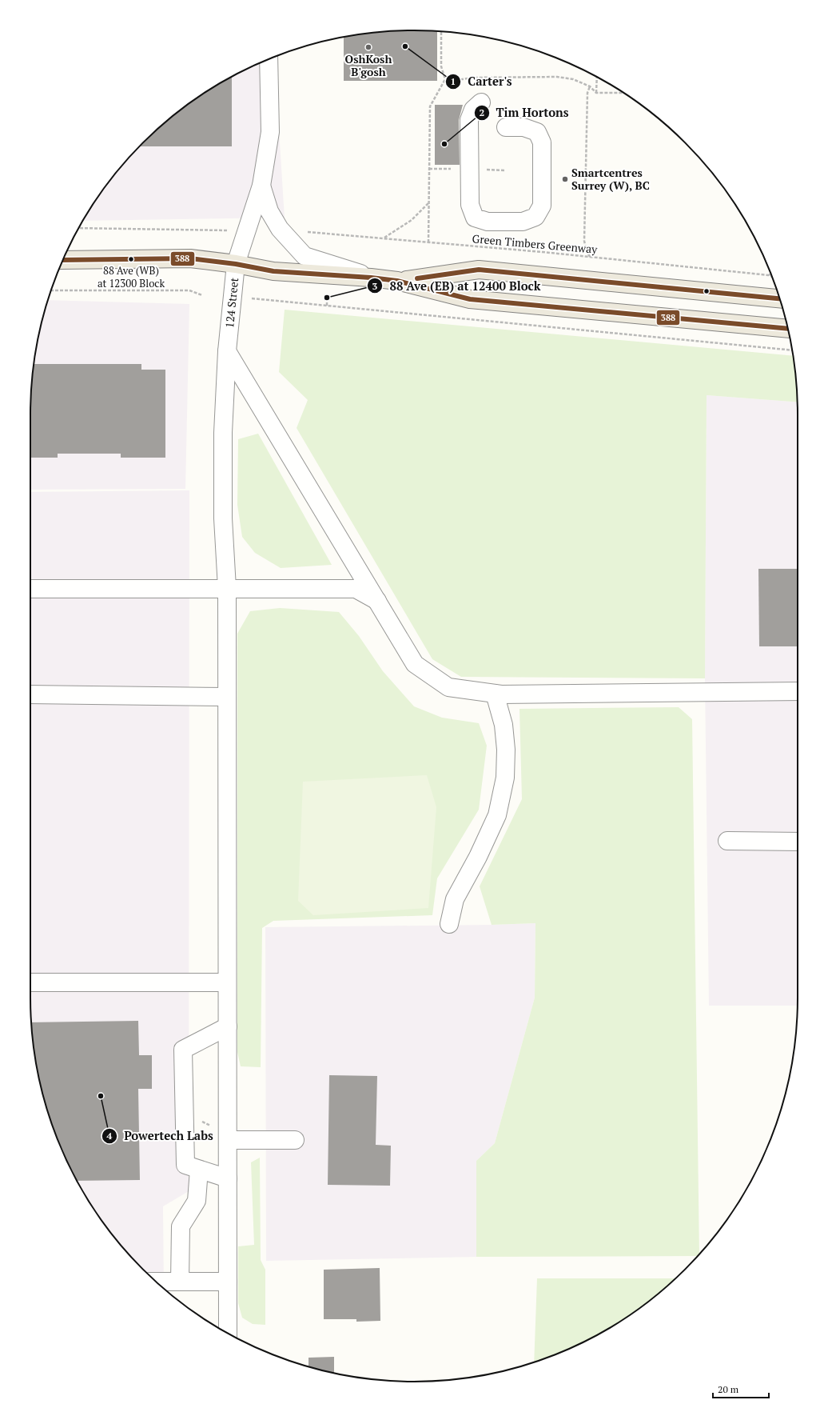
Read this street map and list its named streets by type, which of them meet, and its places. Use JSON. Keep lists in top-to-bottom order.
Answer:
{
  "streets": {
    "street": ["124 Street"],
    "path": ["Green Timbers Greenway"]
  },
  "places": [
    "Carter's",
    "OshKosh B'gosh",
    "Tim Hortons",
    "Smartcentres Surrey (W), BC",
    "88 Ave (WB) at 12300 Block",
    "88 Ave (EB) at 12400 Block",
    "Powertech Labs"
  ],
  "lines": ["transit line 388"],
  "scale_bar": "20 m"
}
